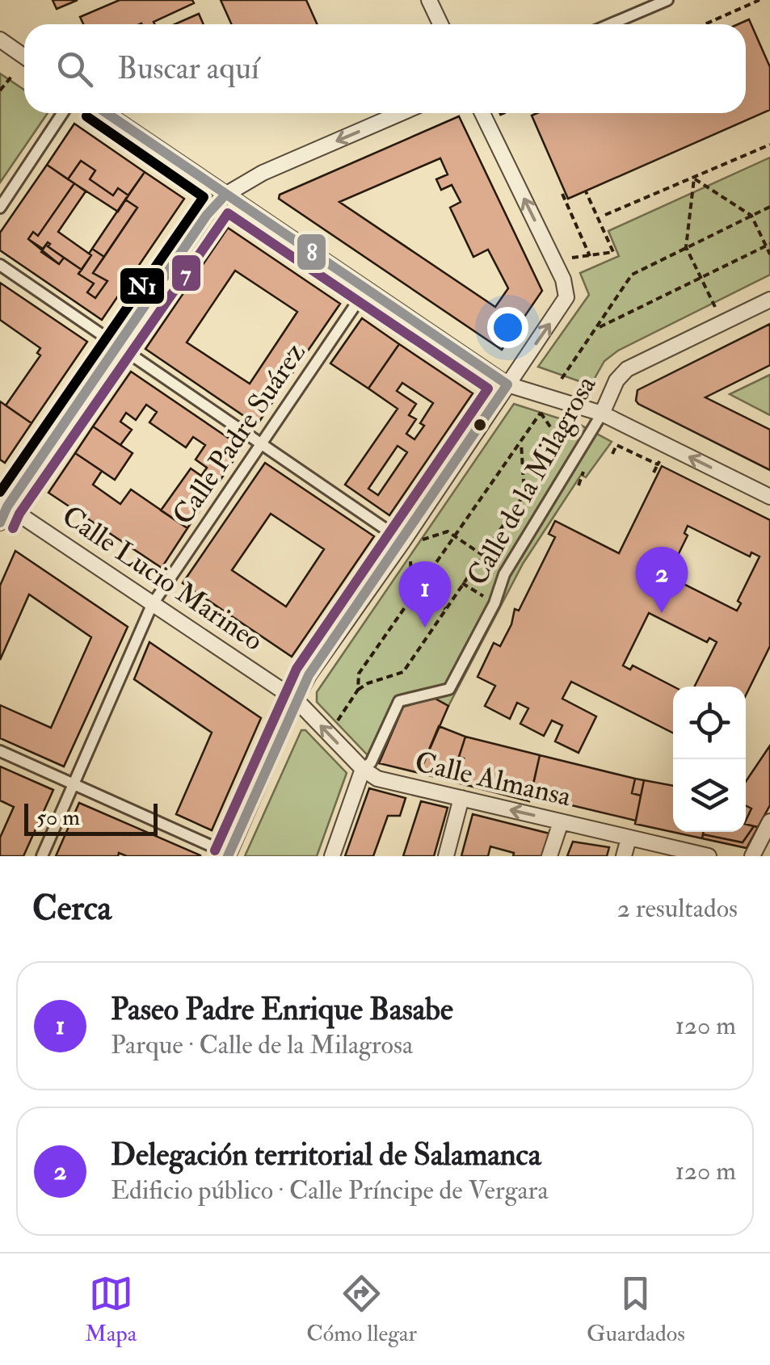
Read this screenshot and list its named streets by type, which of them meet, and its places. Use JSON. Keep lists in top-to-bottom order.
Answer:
{
  "streets": {
    "street": [
      "Calle Padre Suárez",
      "Calle de la Milagrosa",
      "Calle Lucio Marineo",
      "Calle Almansa"
    ]
  },
  "crossings": [
    ["Calle Padre Suárez", "Calle Lucio Marineo"],
    ["Calle de la Milagrosa", "Calle Almansa"],
    ["Calle Lucio Marineo", "Calle Almansa"]
  ],
  "one_way": ["Calle Almansa"],
  "lines": ["transit line 8", "transit line N1", "transit line 7"],
  "scale_bar": "50 m",
  "page": {
    "search": "Buscar aquí",
    "pins": ["2", "1"],
    "scale": "50 m",
    "heading": ["Cerca", "2 resultados"],
    "list": [
      {
        "mark": "1",
        "name": "Paseo Padre Enrique Basabe",
        "note": "Parque · Calle de la Milagrosa",
        "value": "120 m"
      },
      {
        "mark": "2",
        "name": "Delegación territorial de Salamanca",
        "note": "Edificio público · Calle Príncipe de Vergara",
        "value": "120 m"
      }
    ],
    "nav": ["Mapa", "Cómo llegar", "Guardados"]
  }
}
